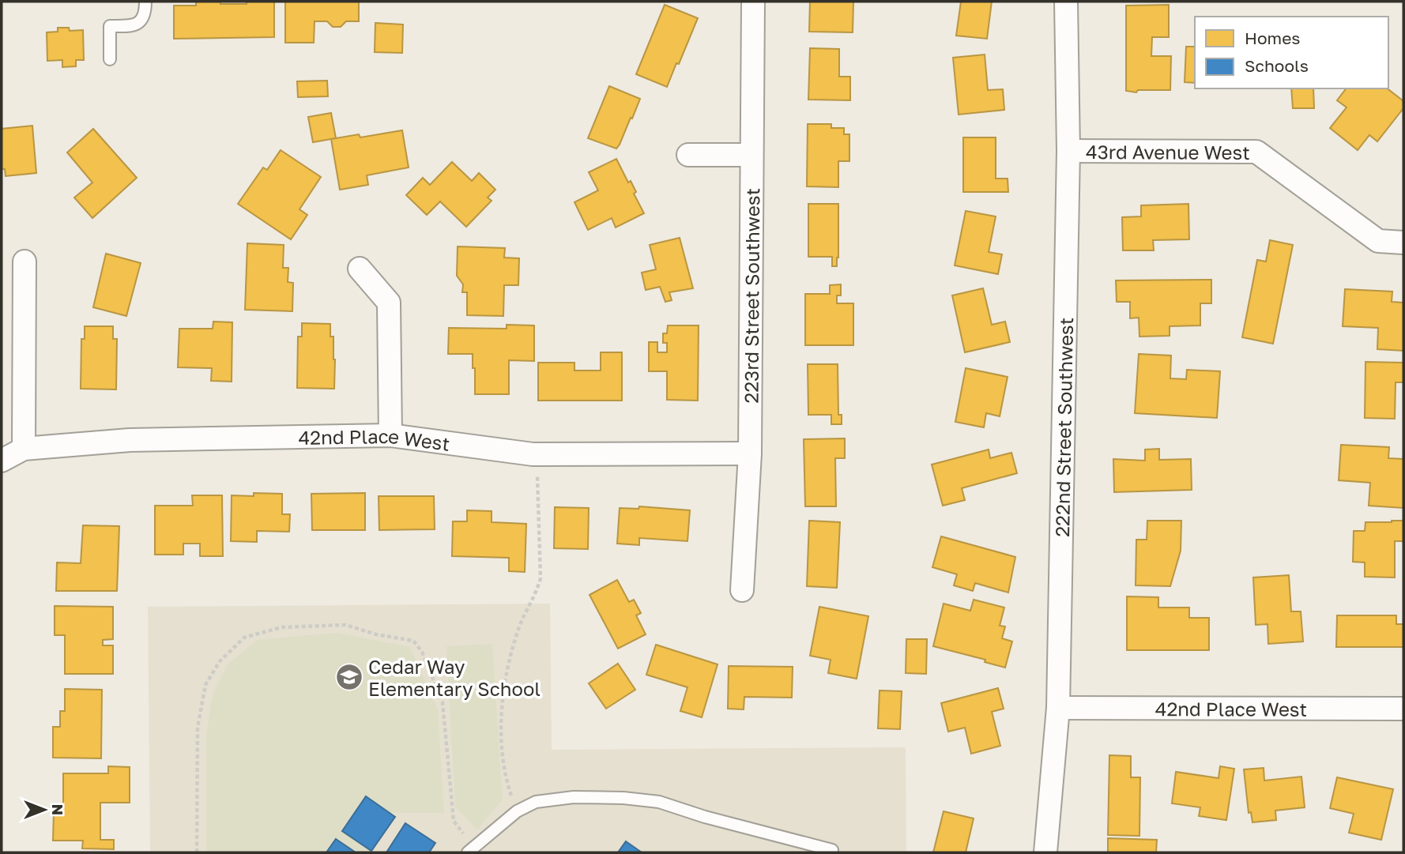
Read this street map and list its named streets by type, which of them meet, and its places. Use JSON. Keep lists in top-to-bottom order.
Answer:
{
  "streets": {
    "street": [
      "43rd Avenue West",
      "223rd Street Southwest",
      "222nd Street Southwest",
      "42nd Place West"
    ]
  },
  "crossings": [
    ["43rd Avenue West", "222nd Street Southwest"],
    ["223rd Street Southwest", "42nd Place West"],
    ["222nd Street Southwest", "42nd Place West"]
  ],
  "places": {
    "school or university": ["Cedar Way Elementary School"]
  },
  "legend": ["Homes", "Schools"],
  "north": "right"
}
